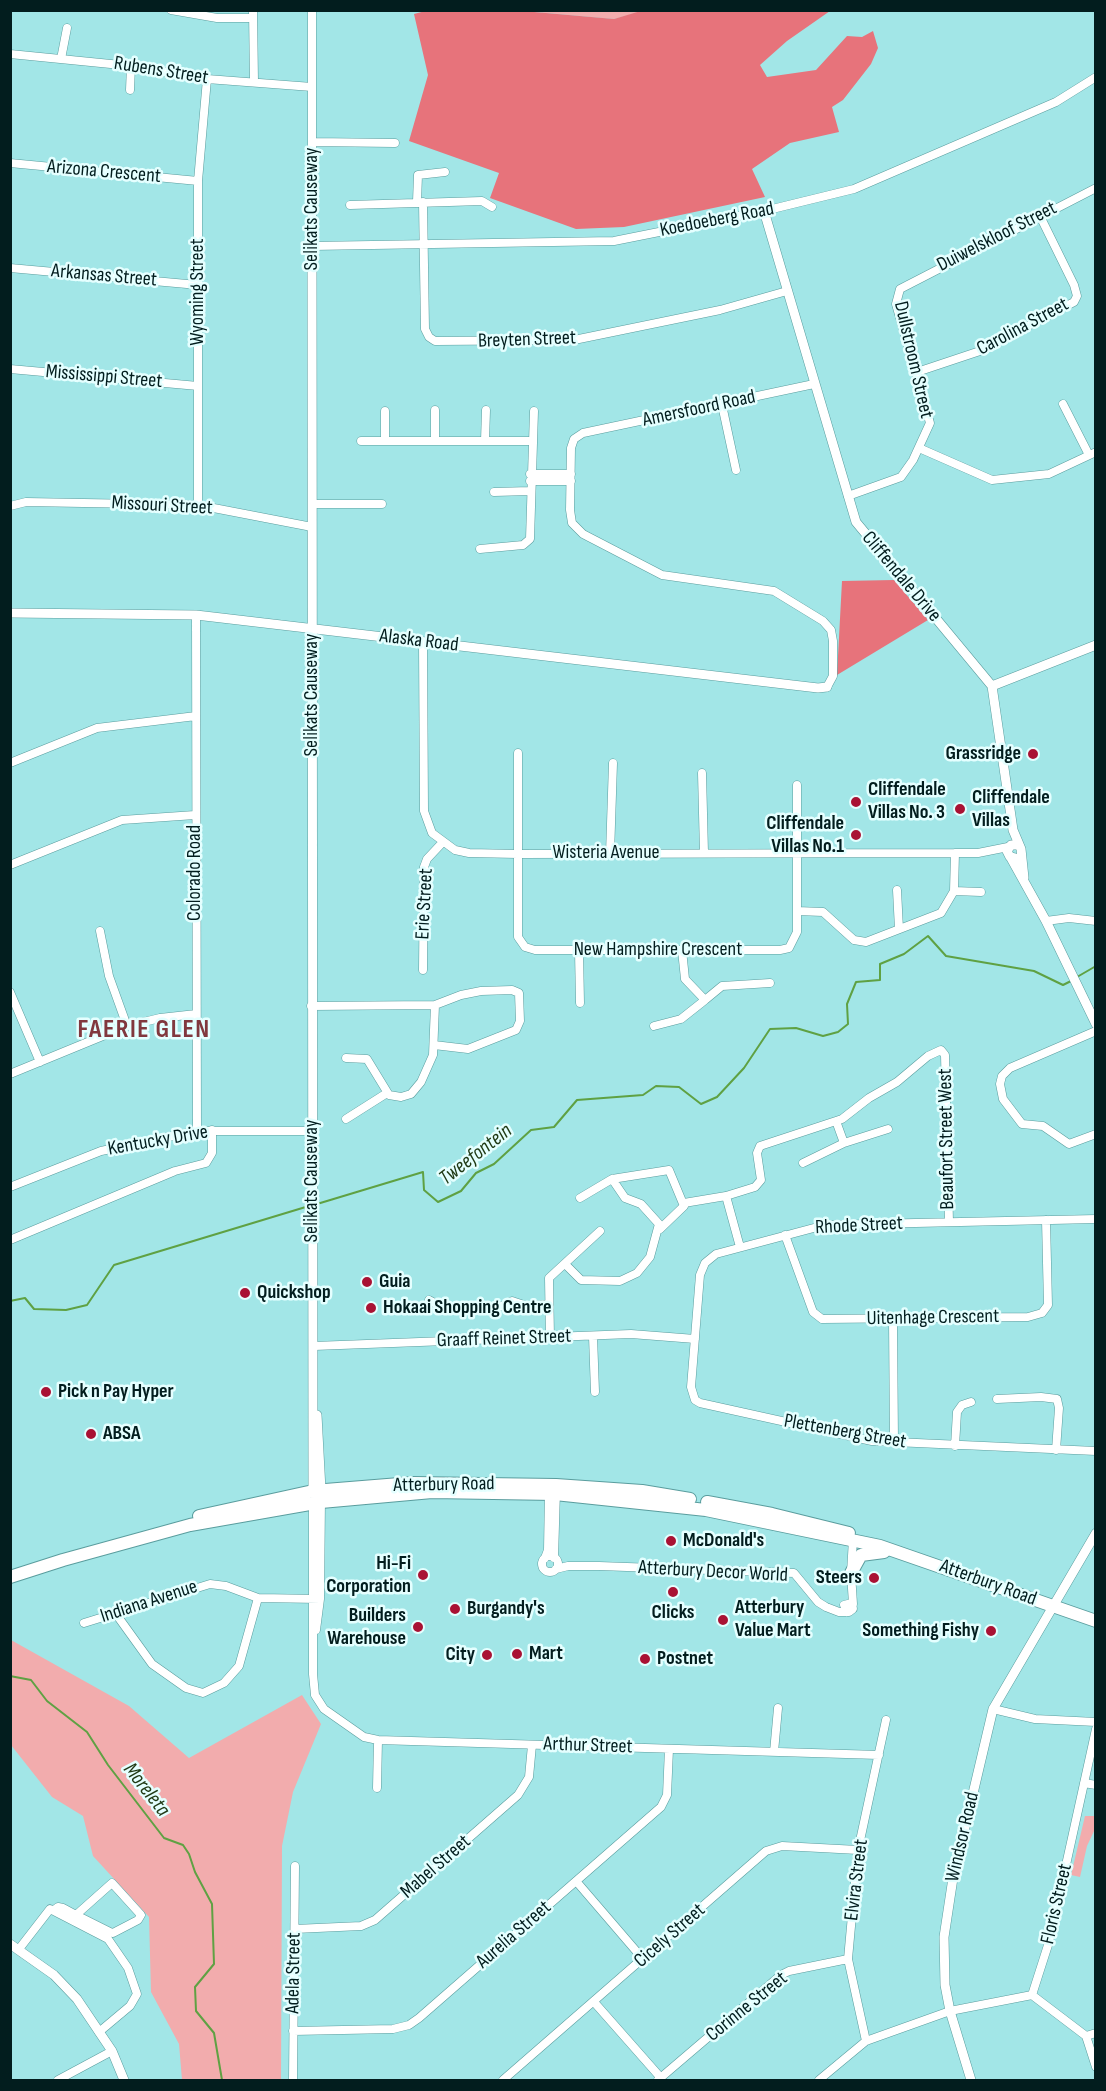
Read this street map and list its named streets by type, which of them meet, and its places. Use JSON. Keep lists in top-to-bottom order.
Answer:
{
  "streets": {
    "main road": ["Atterbury Road"],
    "street": [
      "Rubens Street",
      "Arizona Crescent",
      "Selikats Causeway",
      "Koedoeberg Road",
      "Duiwelskloof Street",
      "Arkansas Street",
      "Wyoming Street",
      "Carolina Street",
      "Breyten Street",
      "Dullstroom Street",
      "Mississippi Street",
      "Amersfoord Road",
      "Missouri Street",
      "Cliffendale Drive",
      "Alaska Road",
      "Wisteria Avenue",
      "Colorado Road",
      "Erie Street",
      "New Hampshire Crescent",
      "Beaufort Street West",
      "Kentucky Drive",
      "Rhode Street",
      "Uitenhage Crescent",
      "Graaff Reinet Street",
      "Plettenberg Street",
      "Atterbury Decor World",
      "Indiana Avenue",
      "Arthur Street",
      "Windsor Road",
      "Mabel Street",
      "Elvira Street",
      "Floris Street",
      "Aurelia Street",
      "Cicely Street",
      "Adela Street",
      "Corinne Street"
    ]
  },
  "crossings": [
    ["Rubens Street", "Selikats Causeway"],
    ["Rubens Street", "Wyoming Street"],
    ["Arizona Crescent", "Wyoming Street"],
    ["Selikats Causeway", "Koedoeberg Road"],
    ["Selikats Causeway", "Missouri Street"],
    ["Selikats Causeway", "Alaska Road"],
    ["Selikats Causeway", "Kentucky Drive"],
    ["Selikats Causeway", "Graaff Reinet Street"],
    ["Selikats Causeway", "Atterbury Road"],
    ["Selikats Causeway", "Indiana Avenue"],
    ["Selikats Causeway", "Arthur Street"],
    ["Koedoeberg Road", "Breyten Street"],
    ["Koedoeberg Road", "Cliffendale Drive"],
    ["Duiwelskloof Street", "Carolina Street"],
    ["Duiwelskloof Street", "Dullstroom Street"],
    ["Arkansas Street", "Wyoming Street"],
    ["Wyoming Street", "Mississippi Street"],
    ["Wyoming Street", "Missouri Street"],
    ["Carolina Street", "Dullstroom Street"],
    ["Breyten Street", "Cliffendale Drive"],
    ["Dullstroom Street", "Cliffendale Drive"],
    ["Amersfoord Road", "Cliffendale Drive"],
    ["Alaska Road", "Colorado Road"],
    ["Wisteria Avenue", "Erie Street"],
    ["Wisteria Avenue", "New Hampshire Crescent"],
    ["Colorado Road", "Kentucky Drive"],
    ["Beaufort Street West", "Rhode Street"],
    ["Rhode Street", "Uitenhage Crescent"],
    ["Rhode Street", "Graaff Reinet Street"],
    ["Rhode Street", "Plettenberg Street"],
    ["Graaff Reinet Street", "Plettenberg Street"],
    ["Atterbury Road", "Windsor Road"],
    ["Arthur Street", "Mabel Street"],
    ["Arthur Street", "Elvira Street"],
    ["Arthur Street", "Aurelia Street"],
    ["Mabel Street", "Adela Street"],
    ["Elvira Street", "Cicely Street"],
    ["Elvira Street", "Corinne Street"],
    ["Aurelia Street", "Adela Street"]
  ],
  "districts": ["FAERIE GLEN"],
  "water": ["Tweefontein", "Moreleta"],
  "places": [
    "Grassridge",
    "Cliffendale Villas No. 3",
    "Cliffendale Villas",
    "Cliffendale Villas No.1",
    "Guia",
    "Quickshop",
    "Hokaai Shopping Centre",
    "Pick n Pay Hyper",
    "ABSA",
    "McDonald's",
    "Hi-Fi Corporation",
    "Steers",
    "Clicks",
    "Burgandy's",
    "Atterbury Value Mart",
    "Builders Warehouse",
    "Something Fishy",
    "Mart",
    "City",
    "Postnet"
  ]
}
